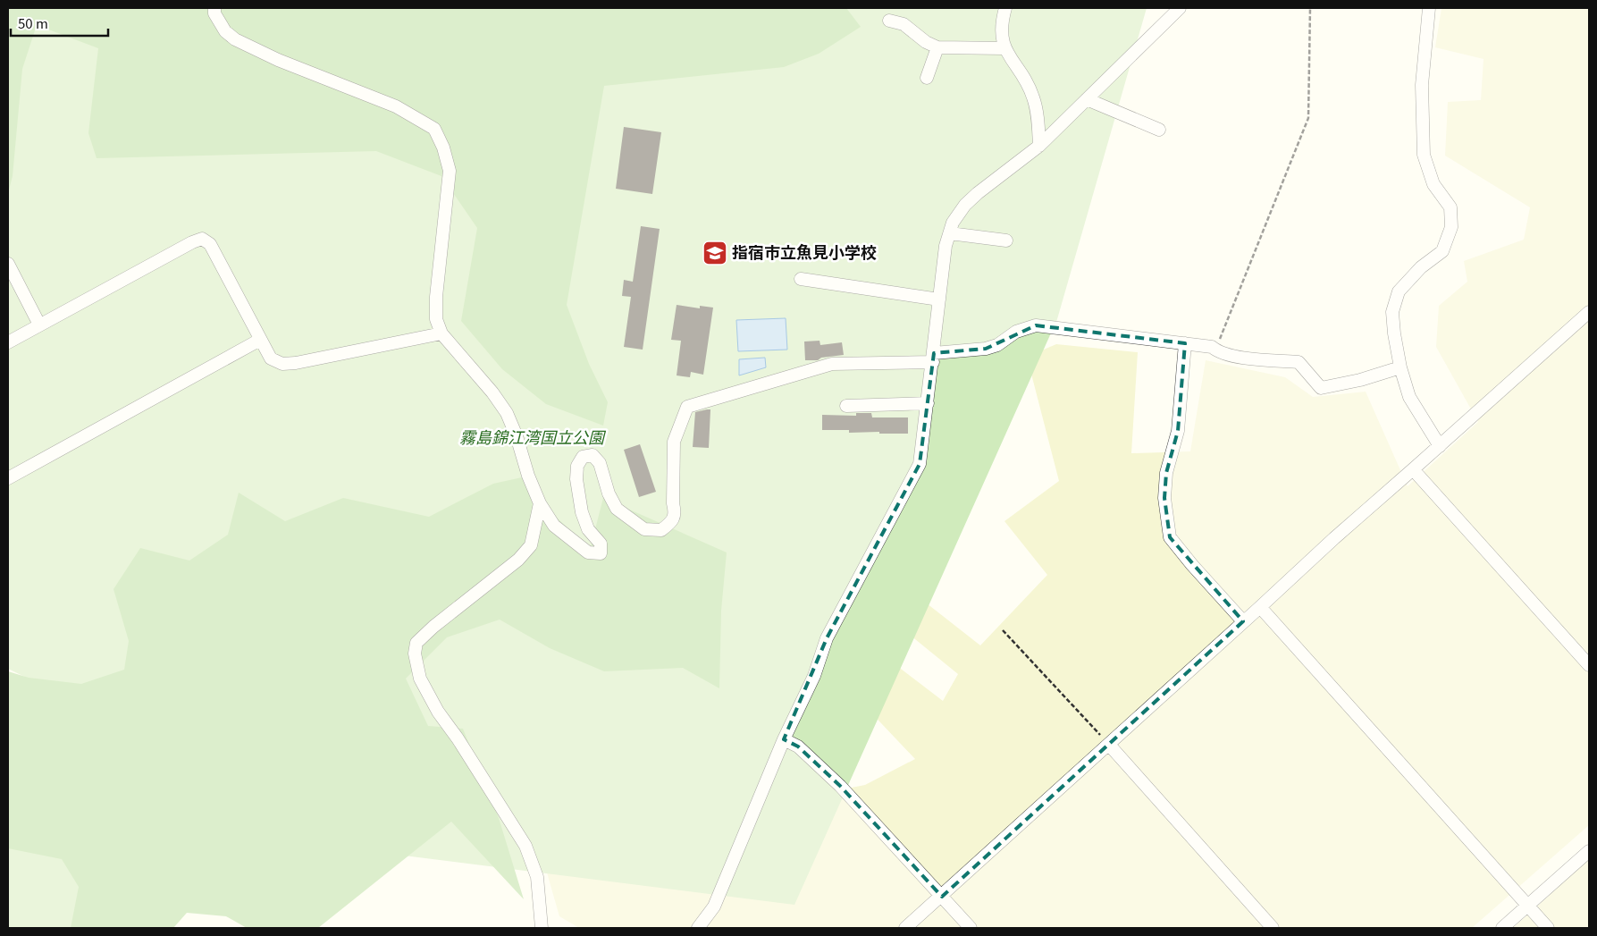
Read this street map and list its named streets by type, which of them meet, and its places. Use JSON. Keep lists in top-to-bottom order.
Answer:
{
  "parks": ["霧島錦江湾国立公園"],
  "places": {
    "school or university": ["指宿市立魚見小学校"]
  },
  "scale_bar": "50 m"
}
